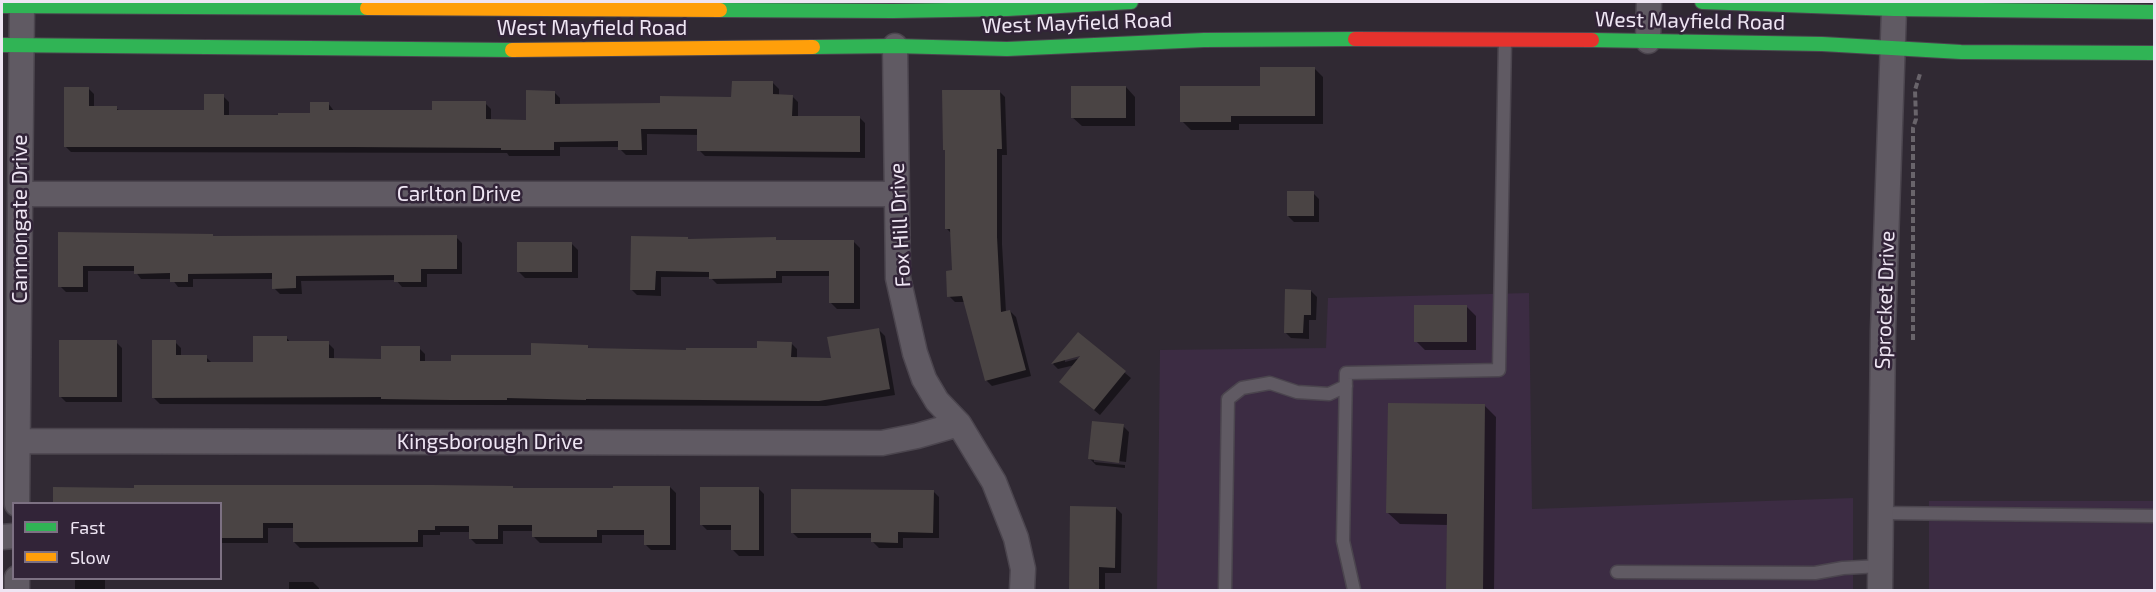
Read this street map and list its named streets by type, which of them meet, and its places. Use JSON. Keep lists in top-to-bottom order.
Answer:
{
  "streets": {
    "main road": ["West Mayfield Road"],
    "street": [
      "Carlton Drive",
      "Cannongate Drive",
      "Fox Hill Drive",
      "Sprocket Drive",
      "Kingsborough Drive"
    ]
  },
  "crossings": [
    ["West Mayfield Road", "Cannongate Drive"],
    ["West Mayfield Road", "Fox Hill Drive"],
    ["West Mayfield Road", "Sprocket Drive"],
    ["Carlton Drive", "Cannongate Drive"],
    ["Carlton Drive", "Fox Hill Drive"],
    ["Cannongate Drive", "Kingsborough Drive"],
    ["Fox Hill Drive", "Kingsborough Drive"]
  ],
  "legend": ["Fast", "Slow"]
}
